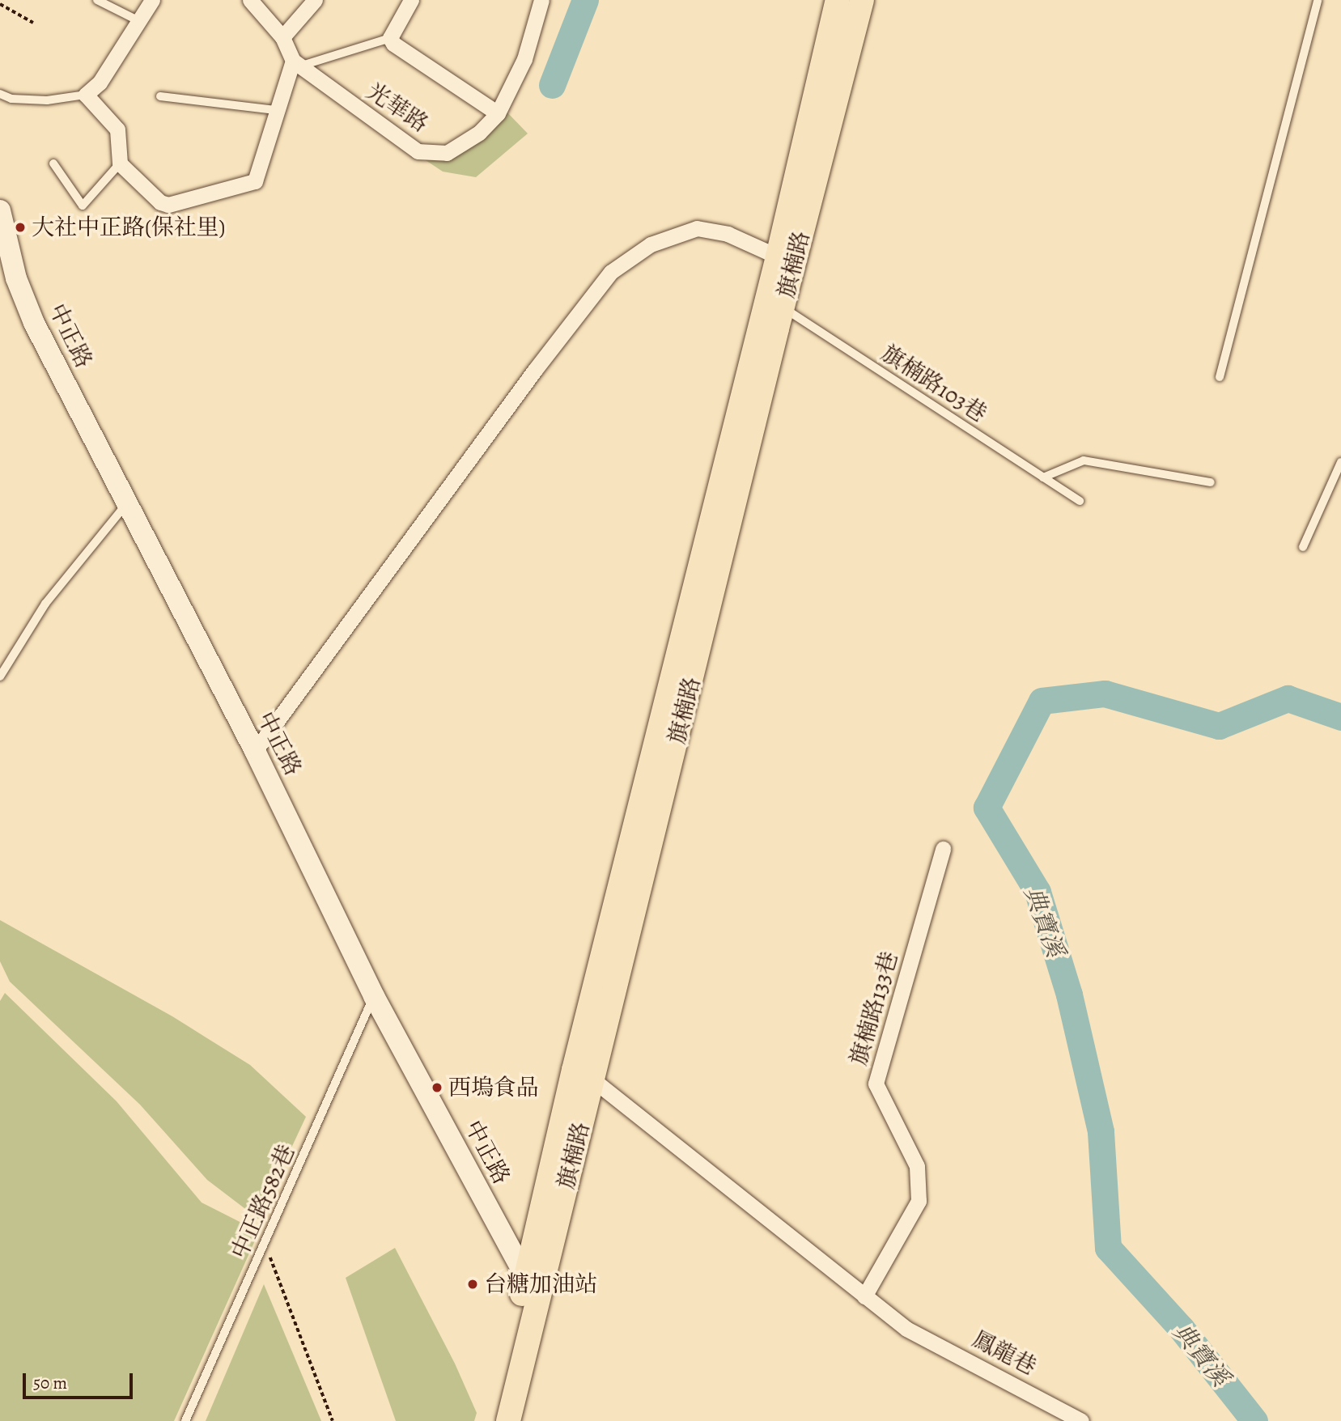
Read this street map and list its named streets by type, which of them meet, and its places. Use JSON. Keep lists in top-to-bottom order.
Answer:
{
  "streets": {
    "main road": ["旗楠路", "中正路"],
    "street": ["光華路", "旗楠路133巷", "鳳龍巷"],
    "lane": ["旗楠路103巷", "中正路582巷"]
  },
  "crossings": [
    ["旗楠路", "中正路"],
    ["旗楠路", "旗楠路103巷"],
    ["中正路", "中正路582巷"],
    ["旗楠路133巷", "鳳龍巷"]
  ],
  "water": ["典寶溪"],
  "places": ["大社中正路(保社里)", "西塢食品", "台糖加油站"],
  "scale_bar": "50 m"
}
